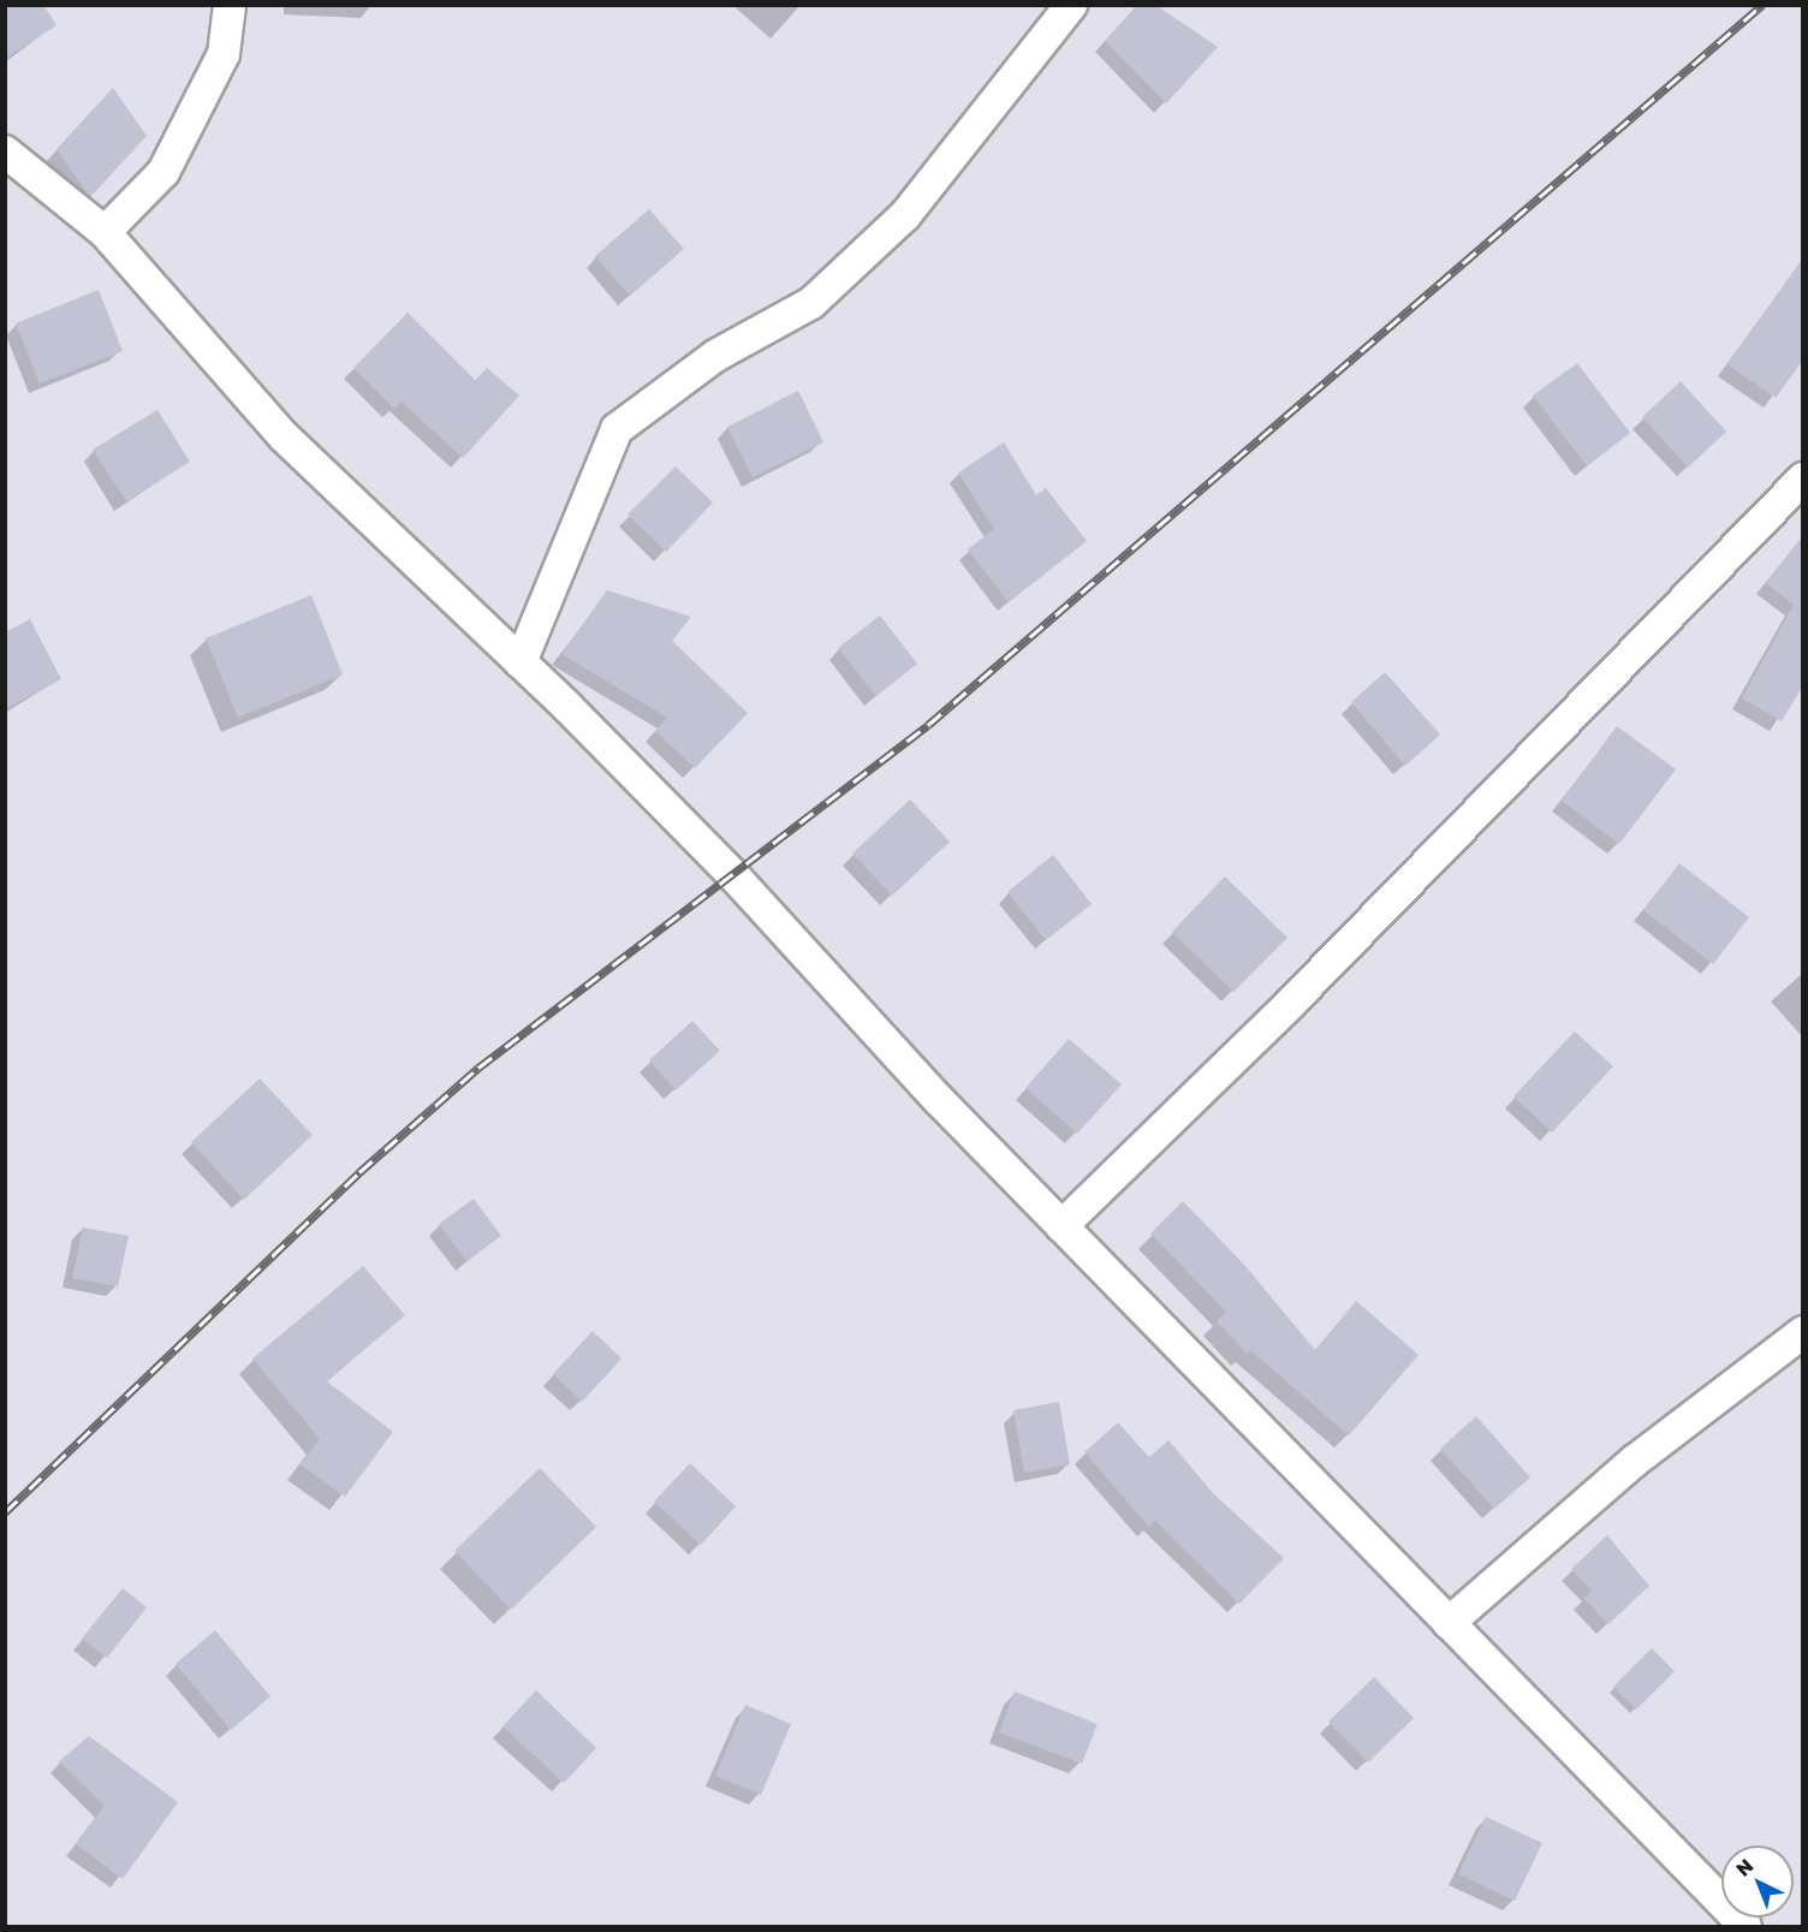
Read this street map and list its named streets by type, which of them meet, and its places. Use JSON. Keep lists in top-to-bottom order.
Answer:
{
  "north": "top left"
}
